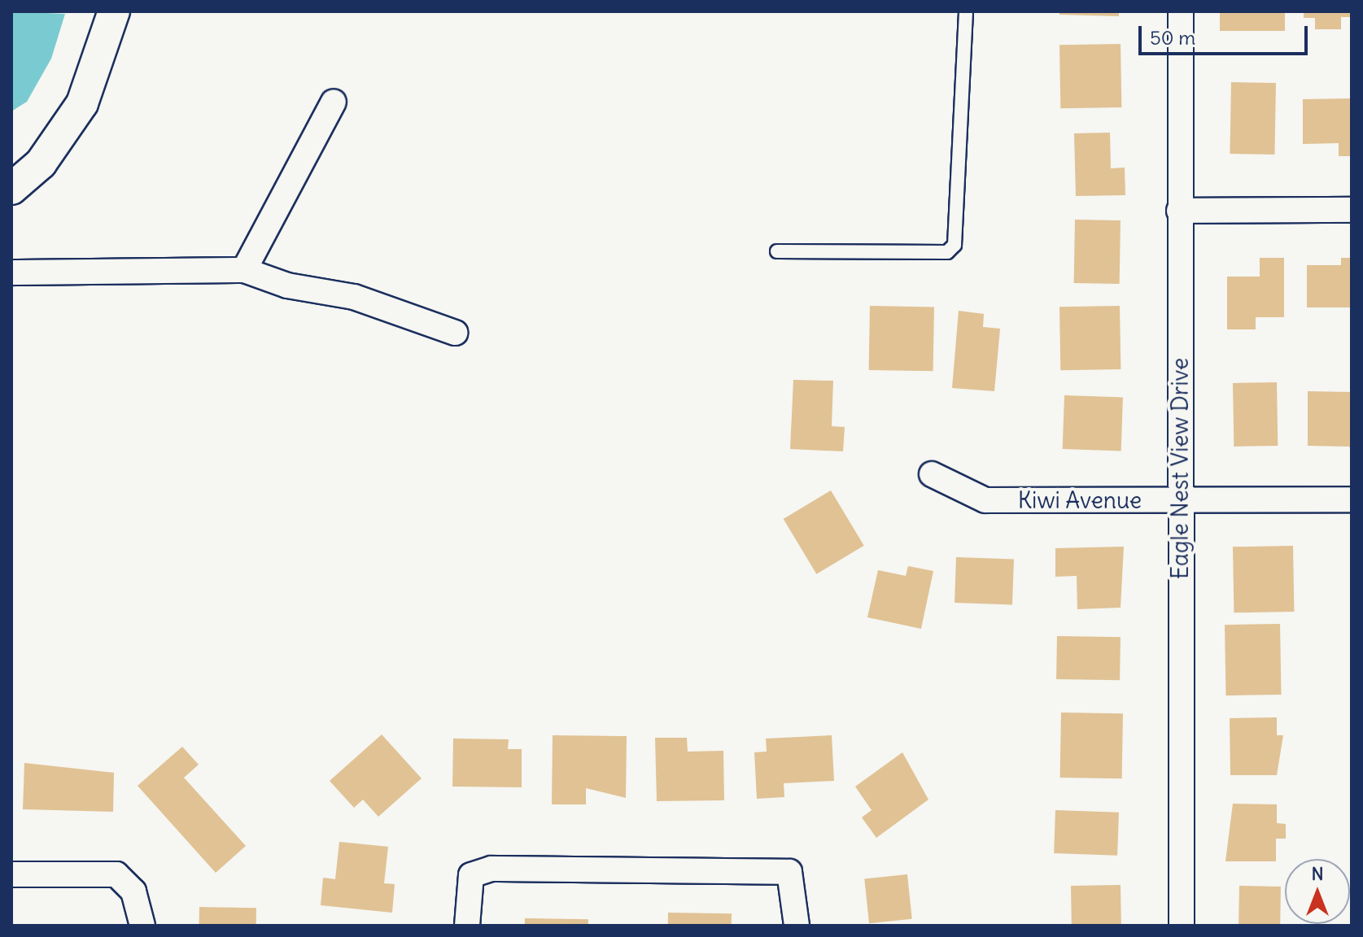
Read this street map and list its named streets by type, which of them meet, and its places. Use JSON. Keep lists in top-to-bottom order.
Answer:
{
  "streets": {
    "street": ["Eagle Nest View Drive", "Kiwi Avenue"]
  },
  "crossings": [
    ["Eagle Nest View Drive", "Kiwi Avenue"]
  ],
  "scale_bar": "50 m",
  "north": "top"
}
